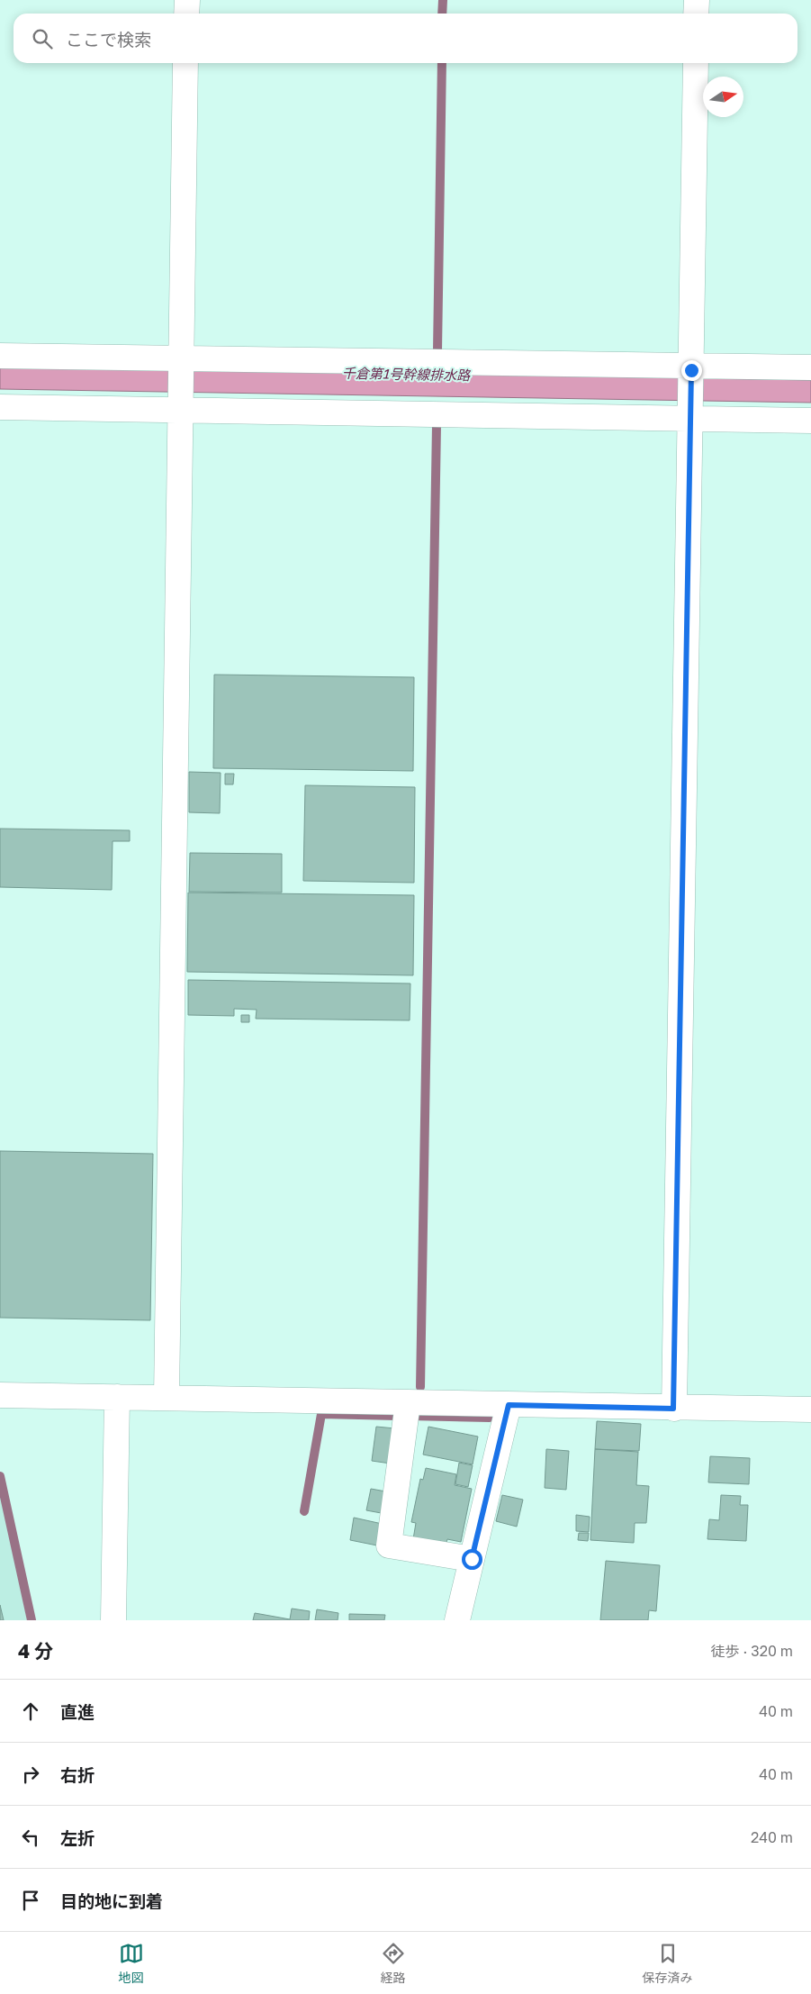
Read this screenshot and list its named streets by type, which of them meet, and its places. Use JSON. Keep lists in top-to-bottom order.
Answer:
{
  "water": ["千倉第1号幹線排水路"],
  "north": "right",
  "page": {
    "search": "ここで検索",
    "heading": ["4 分", "徒歩 · 320 m"],
    "list": [
      ["直進", "40 m"],
      ["右折", "40 m"],
      ["左折", "240 m"],
      "目的地に到着"
    ],
    "nav": ["地図", "経路", "保存済み"]
  }
}
